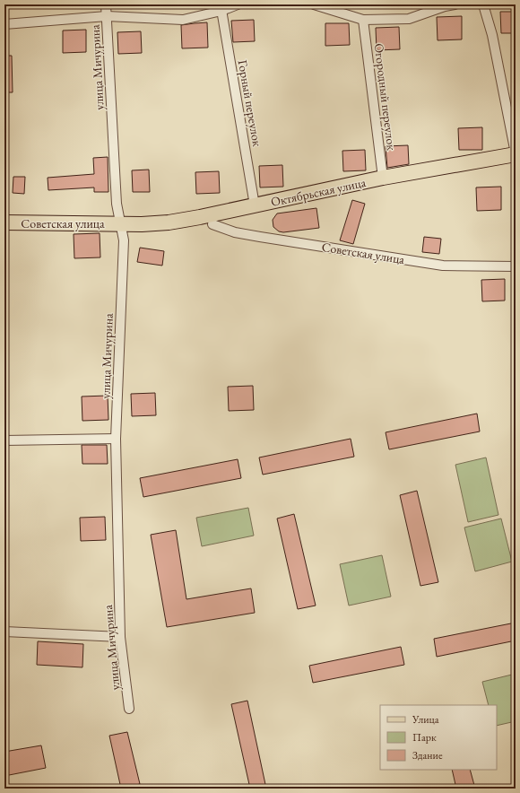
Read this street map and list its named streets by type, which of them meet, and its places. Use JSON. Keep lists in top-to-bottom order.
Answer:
{
  "streets": {
    "main road": ["Октябрьская улица", "Советская улица"],
    "street": ["улица Мичурина", "Огородный переулок", "Горный переулок"]
  },
  "crossings": [
    ["улица Мичурина", "Октябрьская улица"],
    ["улица Мичурина", "Советская улица"],
    ["Огородный переулок", "Октябрьская улица"],
    ["Горный переулок", "Октябрьская улица"],
    ["Октябрьская улица", "Советская улица"]
  ],
  "legend": ["Улица", "Парк", "Здание"]
}
